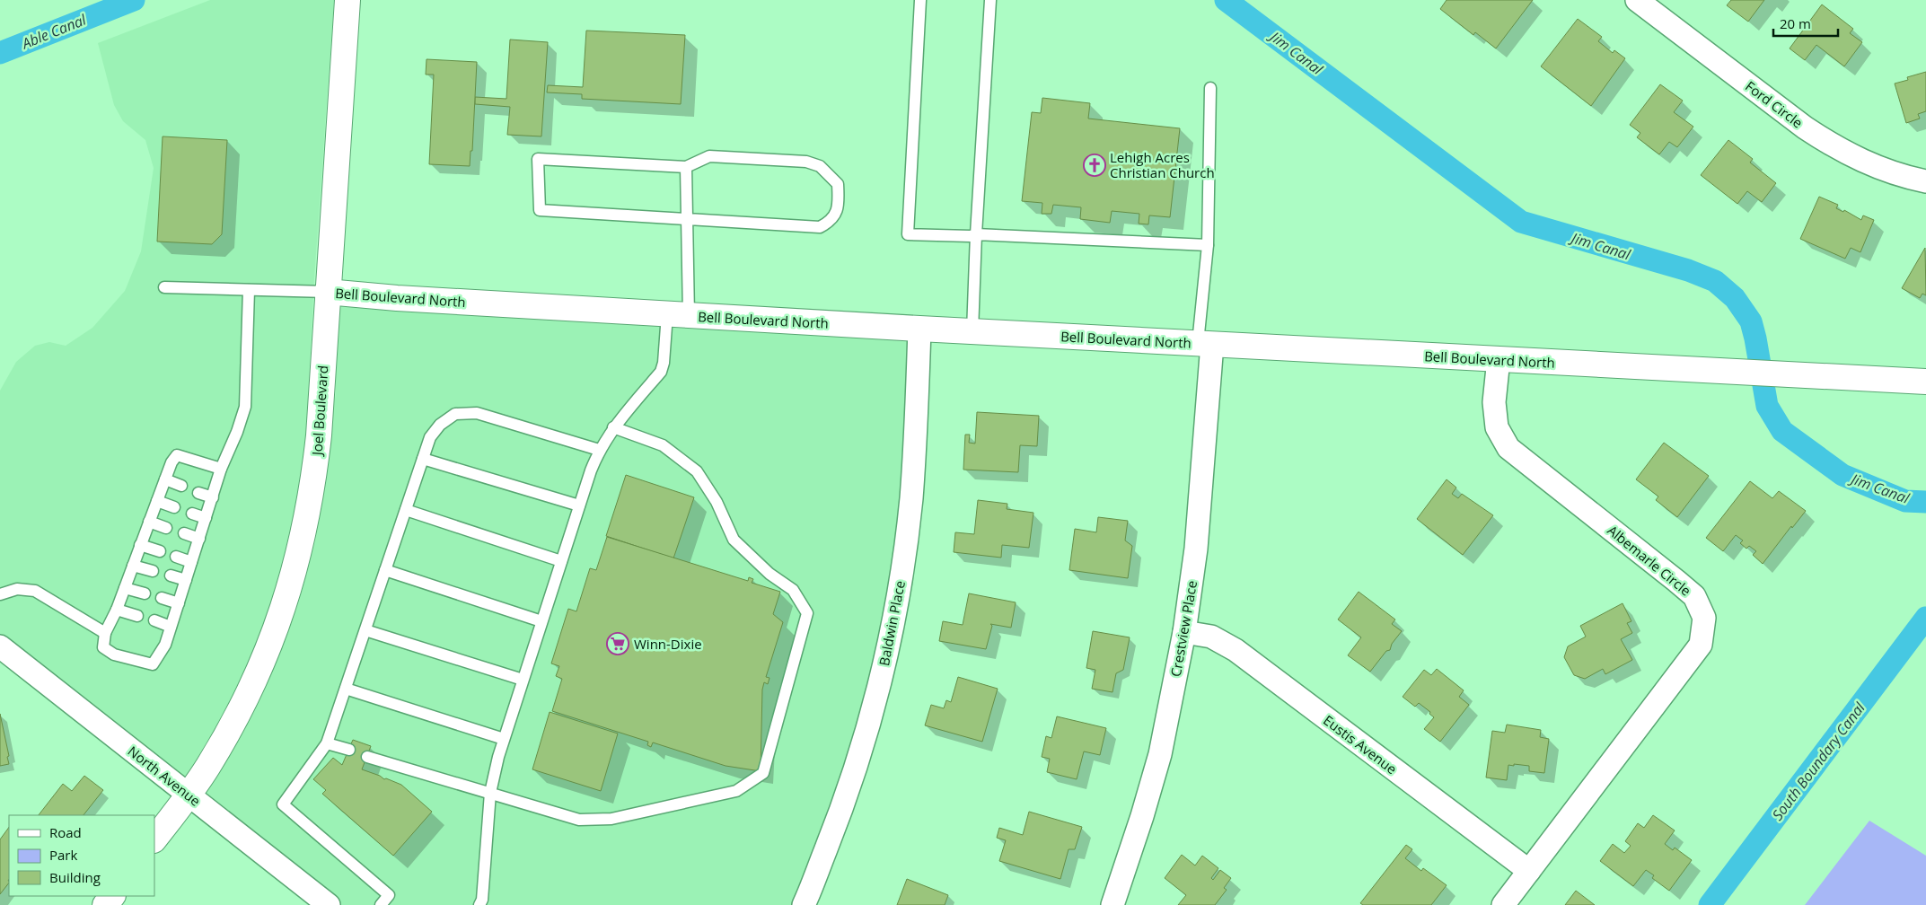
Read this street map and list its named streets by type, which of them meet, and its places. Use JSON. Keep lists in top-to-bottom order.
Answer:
{
  "streets": {
    "street": [
      "Ford Circle",
      "Bell Boulevard North",
      "Joel Boulevard",
      "Albemarle Circle",
      "Baldwin Place",
      "Crestview Place",
      "Eustis Avenue",
      "North Avenue"
    ]
  },
  "crossings": [
    ["Bell Boulevard North", "Joel Boulevard"],
    ["Bell Boulevard North", "Albemarle Circle"],
    ["Bell Boulevard North", "Baldwin Place"],
    ["Bell Boulevard North", "Crestview Place"],
    ["Joel Boulevard", "North Avenue"],
    ["Albemarle Circle", "Eustis Avenue"],
    ["Crestview Place", "Eustis Avenue"]
  ],
  "water": ["Able Canal", "Jim Canal", "South Boundary Canal"],
  "places": {
    "church": ["Lehigh Acres Christian Church"],
    "supermarket": ["Winn-Dixie"]
  },
  "legend": ["Road", "Park", "Building"],
  "scale_bar": "20 m"
}
